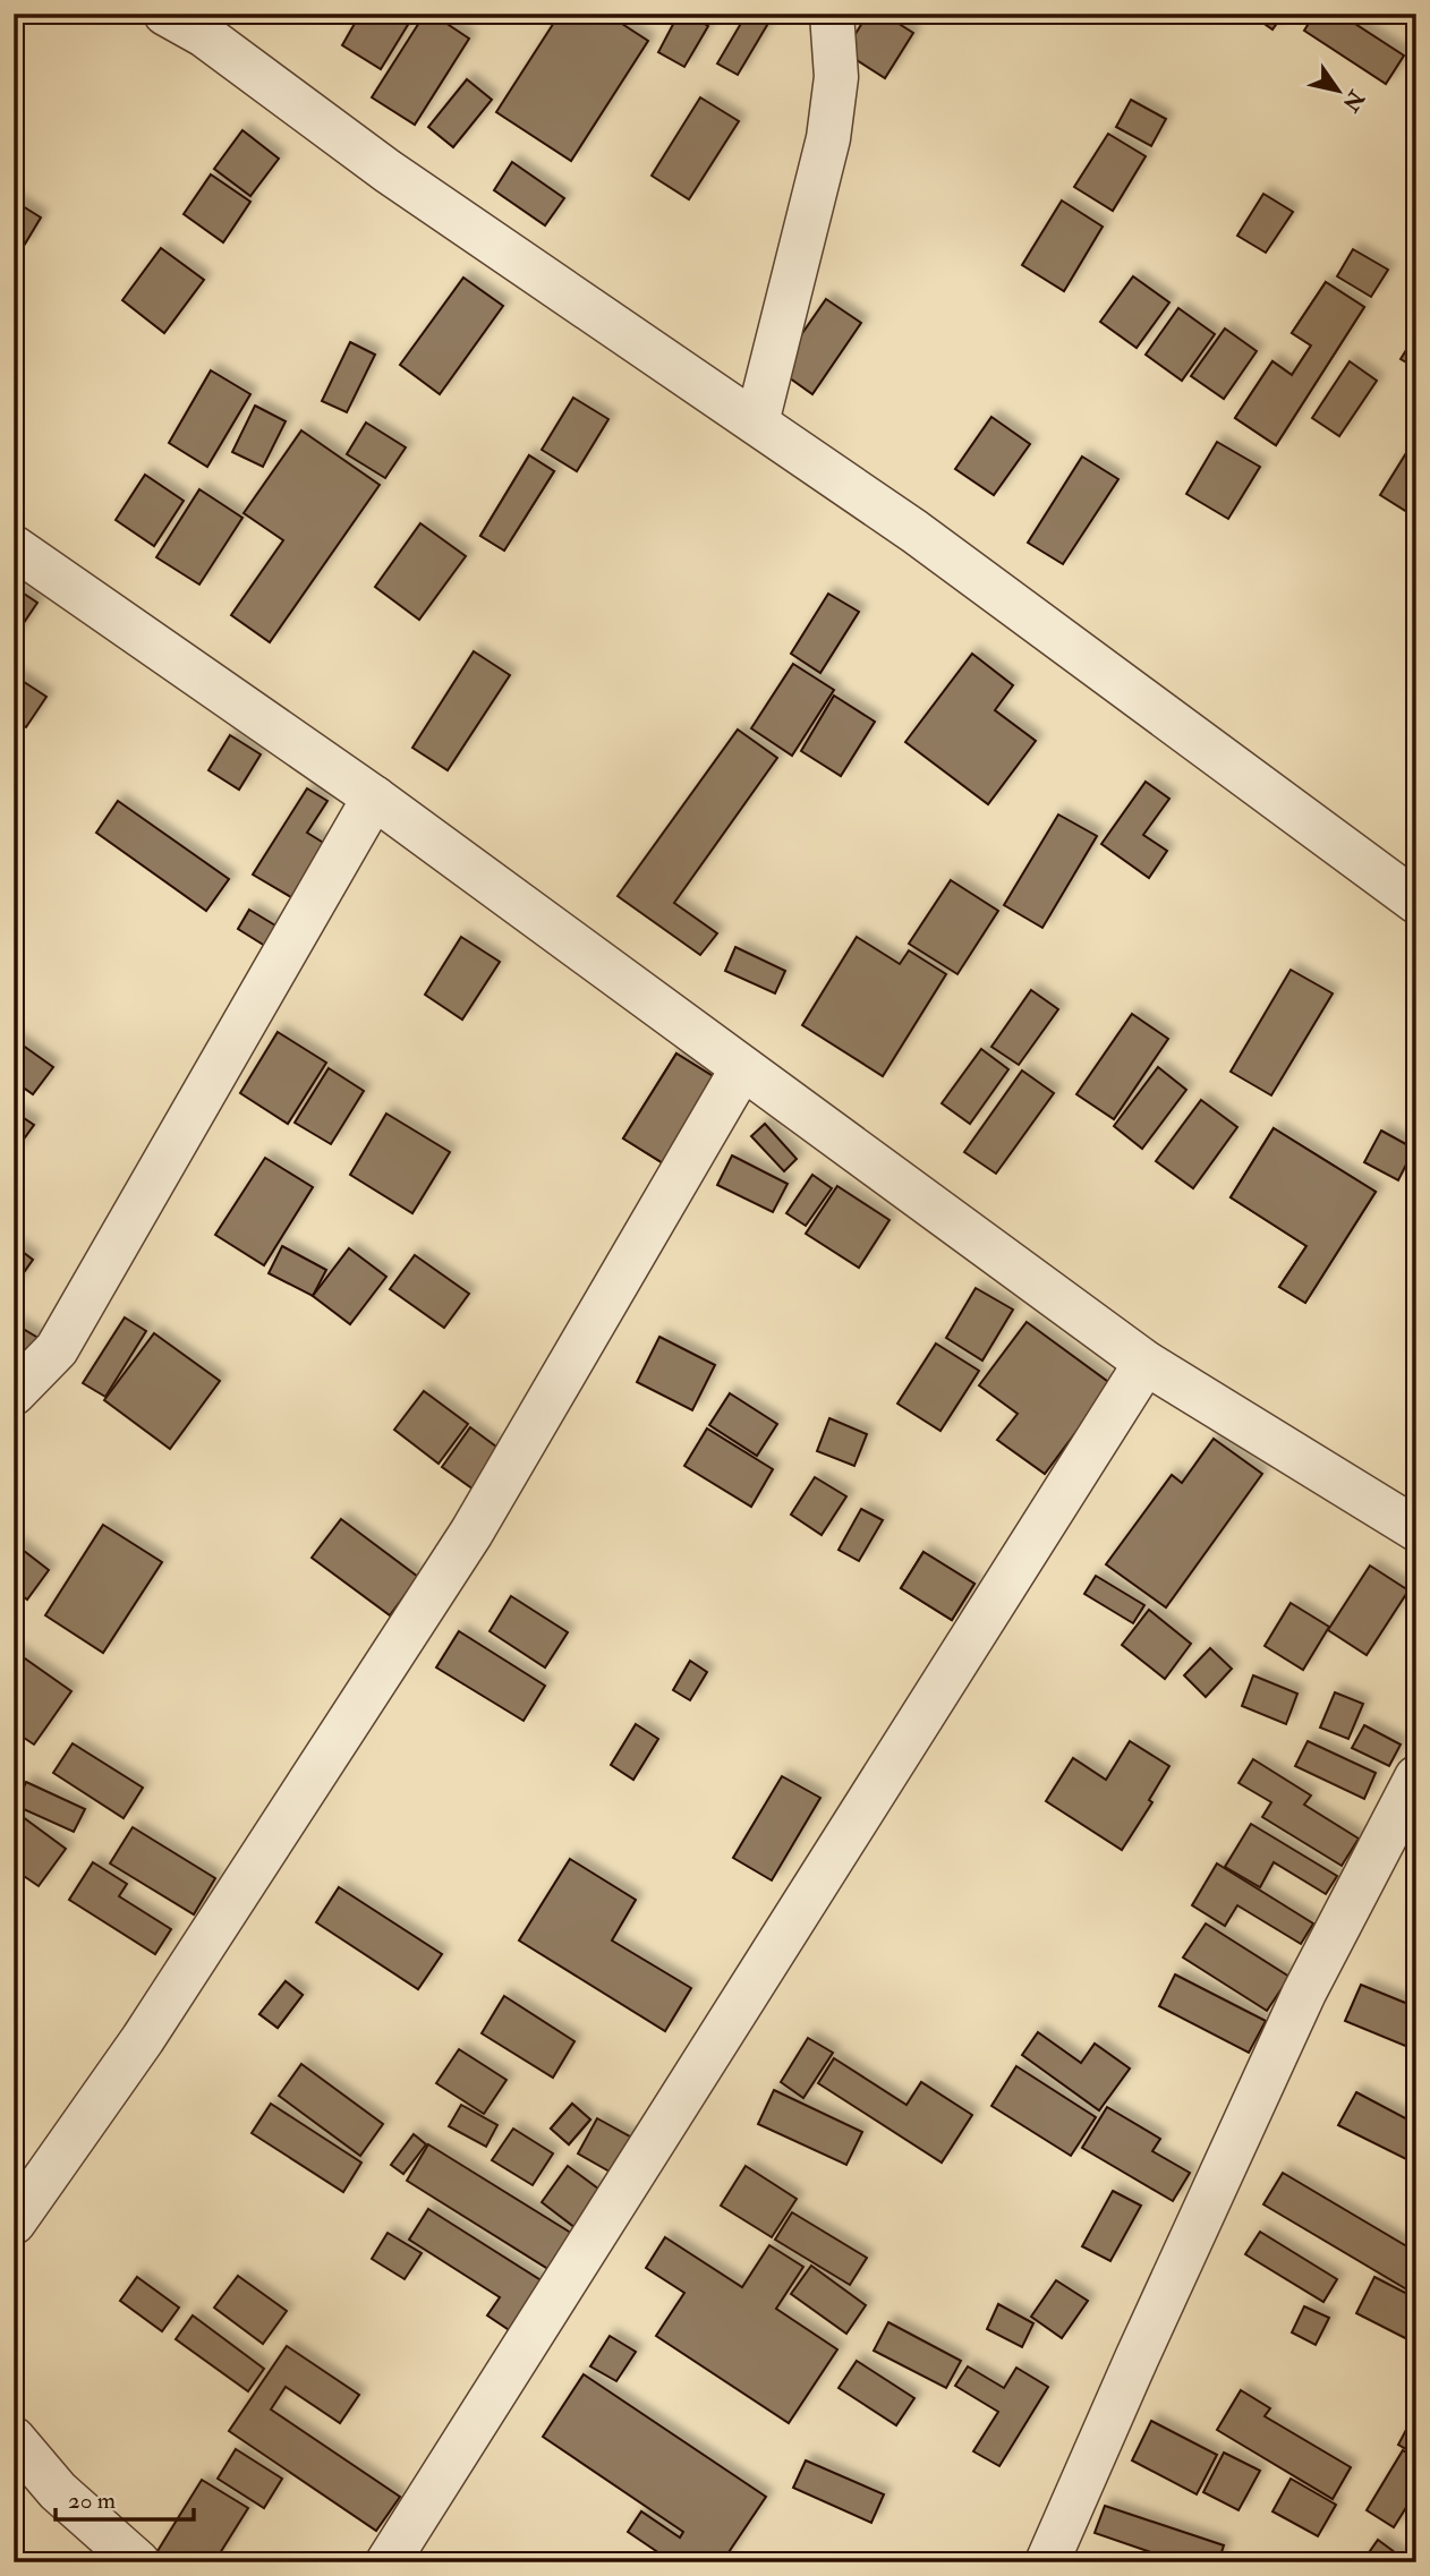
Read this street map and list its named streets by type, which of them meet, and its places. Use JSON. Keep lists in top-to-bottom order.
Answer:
{
  "scale_bar": "20 m",
  "north": "bottom right"
}
